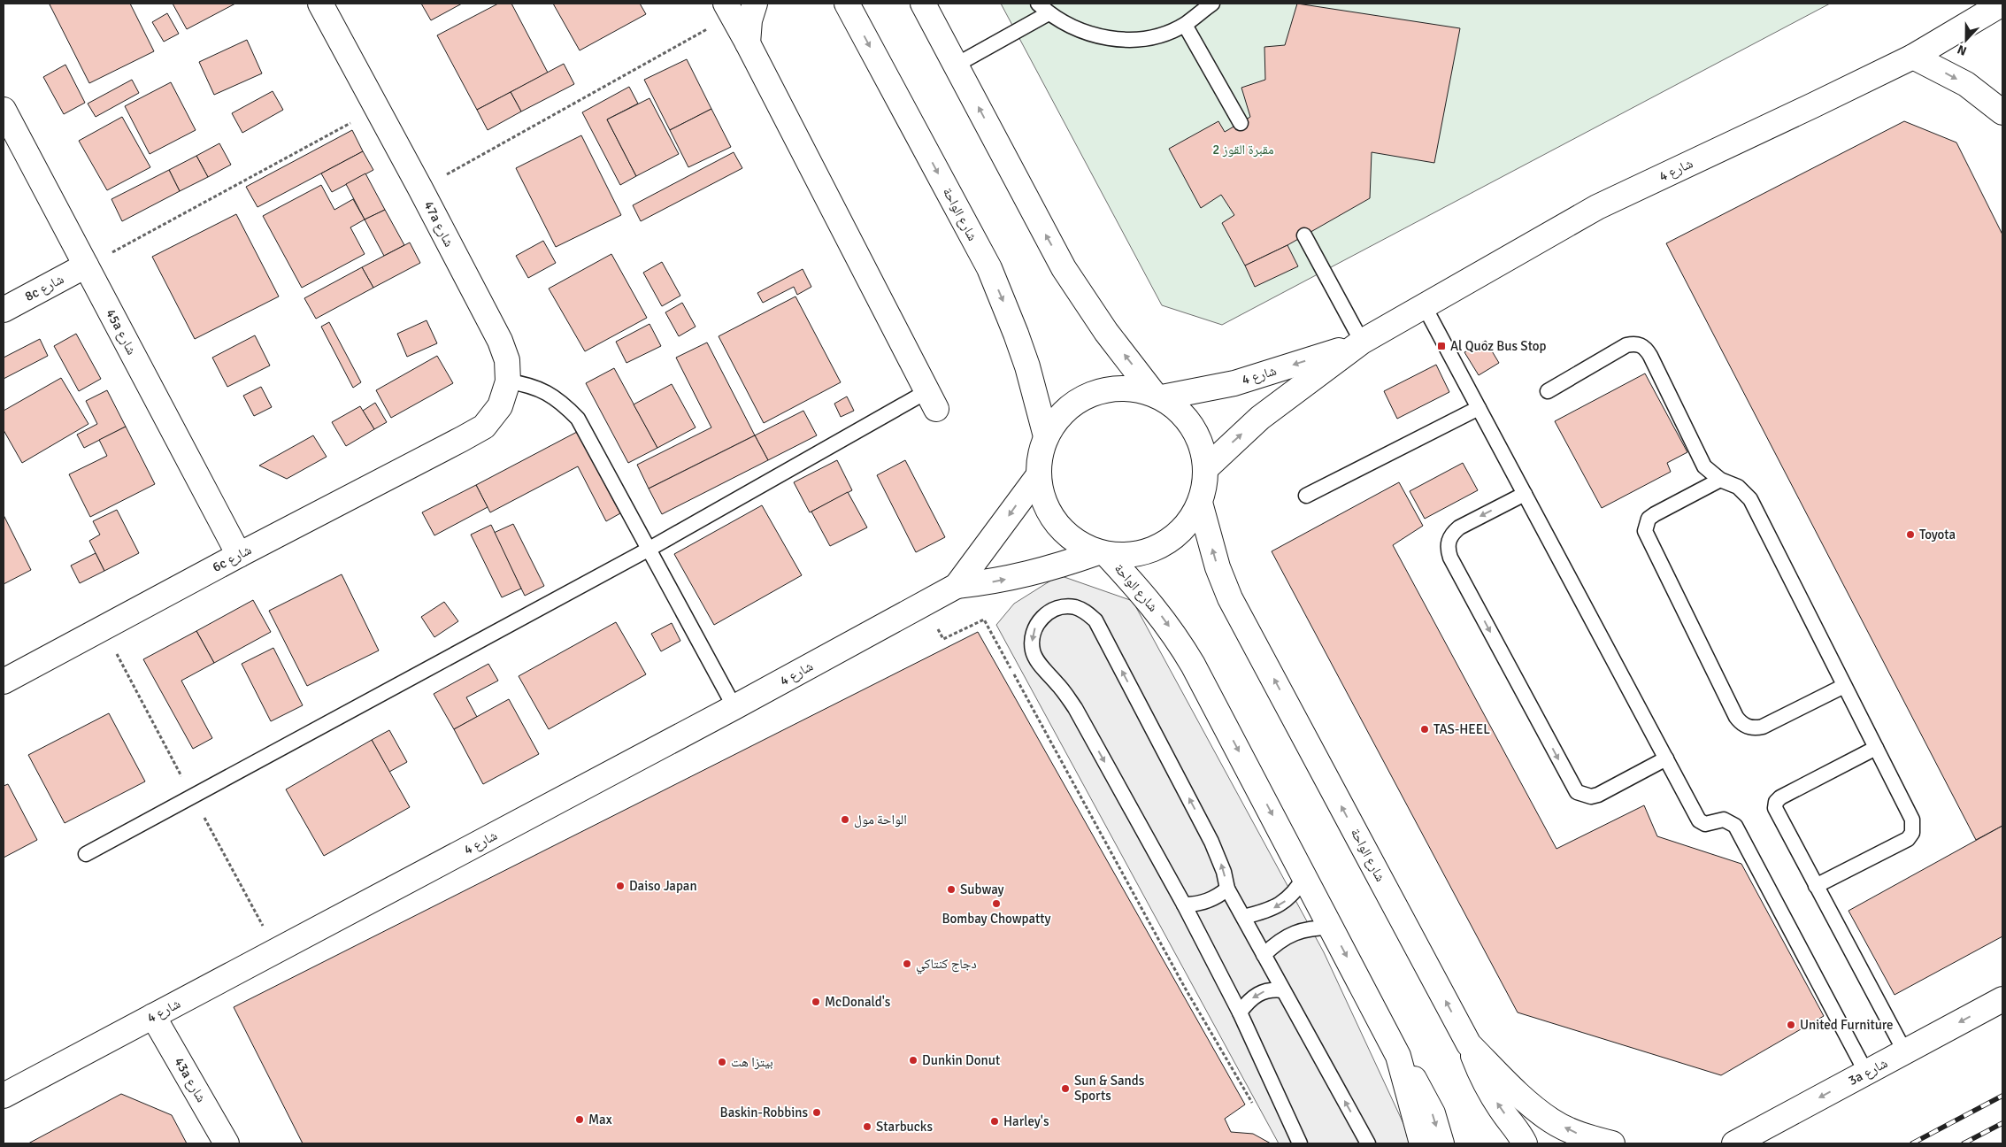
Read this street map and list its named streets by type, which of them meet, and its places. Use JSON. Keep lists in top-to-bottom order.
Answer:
{
  "streets": {
    "street": [
      "شارع 4",
      "شارع الواحة",
      "47a شارع",
      "8c شارع",
      "45a شارع",
      "6c شارع",
      "3a شارع",
      "43a شارع"
    ]
  },
  "crossings": [
    ["شارع 4", "شارع الواحة"],
    ["شارع 4", "43a شارع"],
    ["47a شارع", "6c شارع"],
    ["8c شارع", "45a شارع"],
    ["45a شارع", "6c شارع"]
  ],
  "one_way": ["3a شارع"],
  "parks": ["مقبرة القوز 2"],
  "places": {
    "transit": ["Al Quoz Bus Stop"],
    "other": [
      "Toyota",
      "TAS-HEEL",
      "الواحة مول",
      "Daiso Japan",
      "Subway",
      "Bombay Chowpatty",
      "دجاج كنتاكي",
      "McDonald's",
      "United Furniture",
      "Dunkin Donut",
      "بيتزا هت",
      "Sun & Sands Sports",
      "Baskin-Robbins",
      "Max",
      "Harley's",
      "Starbucks"
    ]
  },
  "north": "bottom"
}
